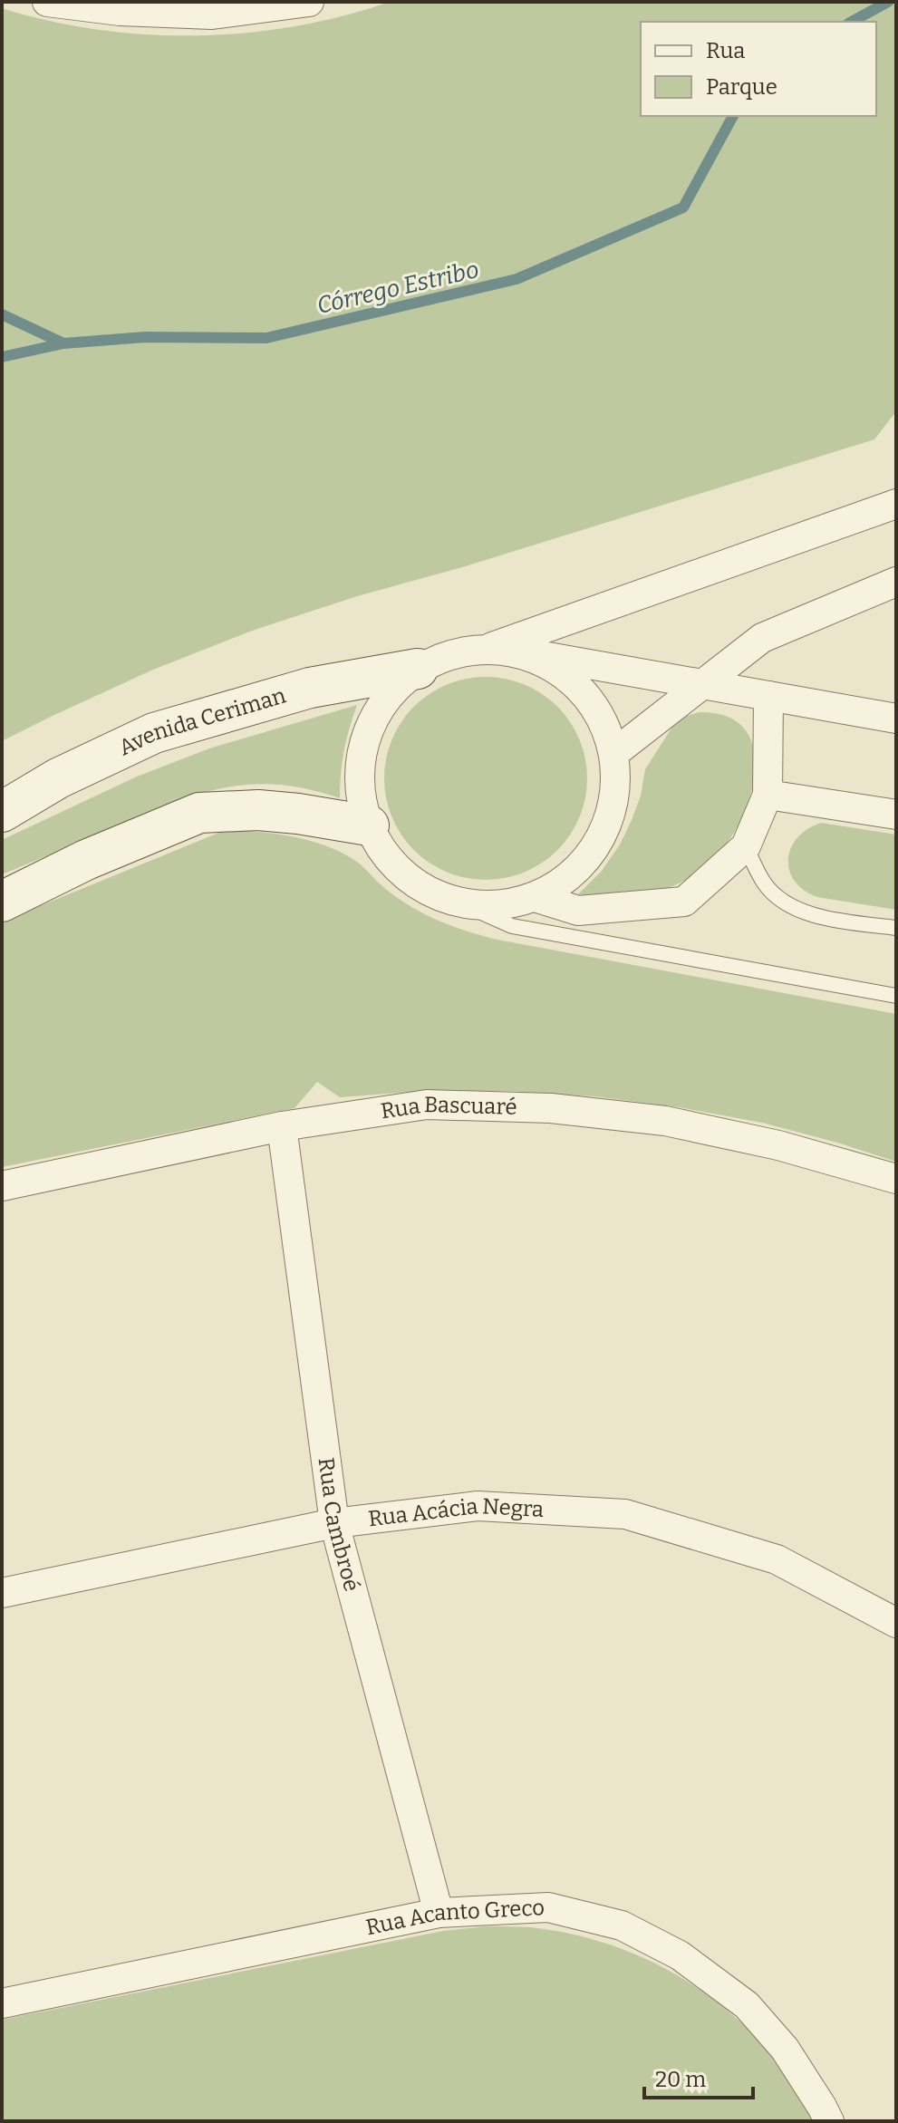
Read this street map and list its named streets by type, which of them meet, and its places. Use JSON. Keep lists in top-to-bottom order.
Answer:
{
  "streets": {
    "street": [
      "Avenida Ceriman",
      "Rua Bascuaré",
      "Rua Acácia Negra",
      "Rua Cambroé",
      "Rua Acanto Greco"
    ]
  },
  "crossings": [
    ["Rua Bascuaré", "Rua Cambroé"],
    ["Rua Acácia Negra", "Rua Cambroé"],
    ["Rua Cambroé", "Rua Acanto Greco"]
  ],
  "water": ["Córrego Estribo"],
  "legend": ["Rua", "Parque"],
  "scale_bar": "20 m"
}
